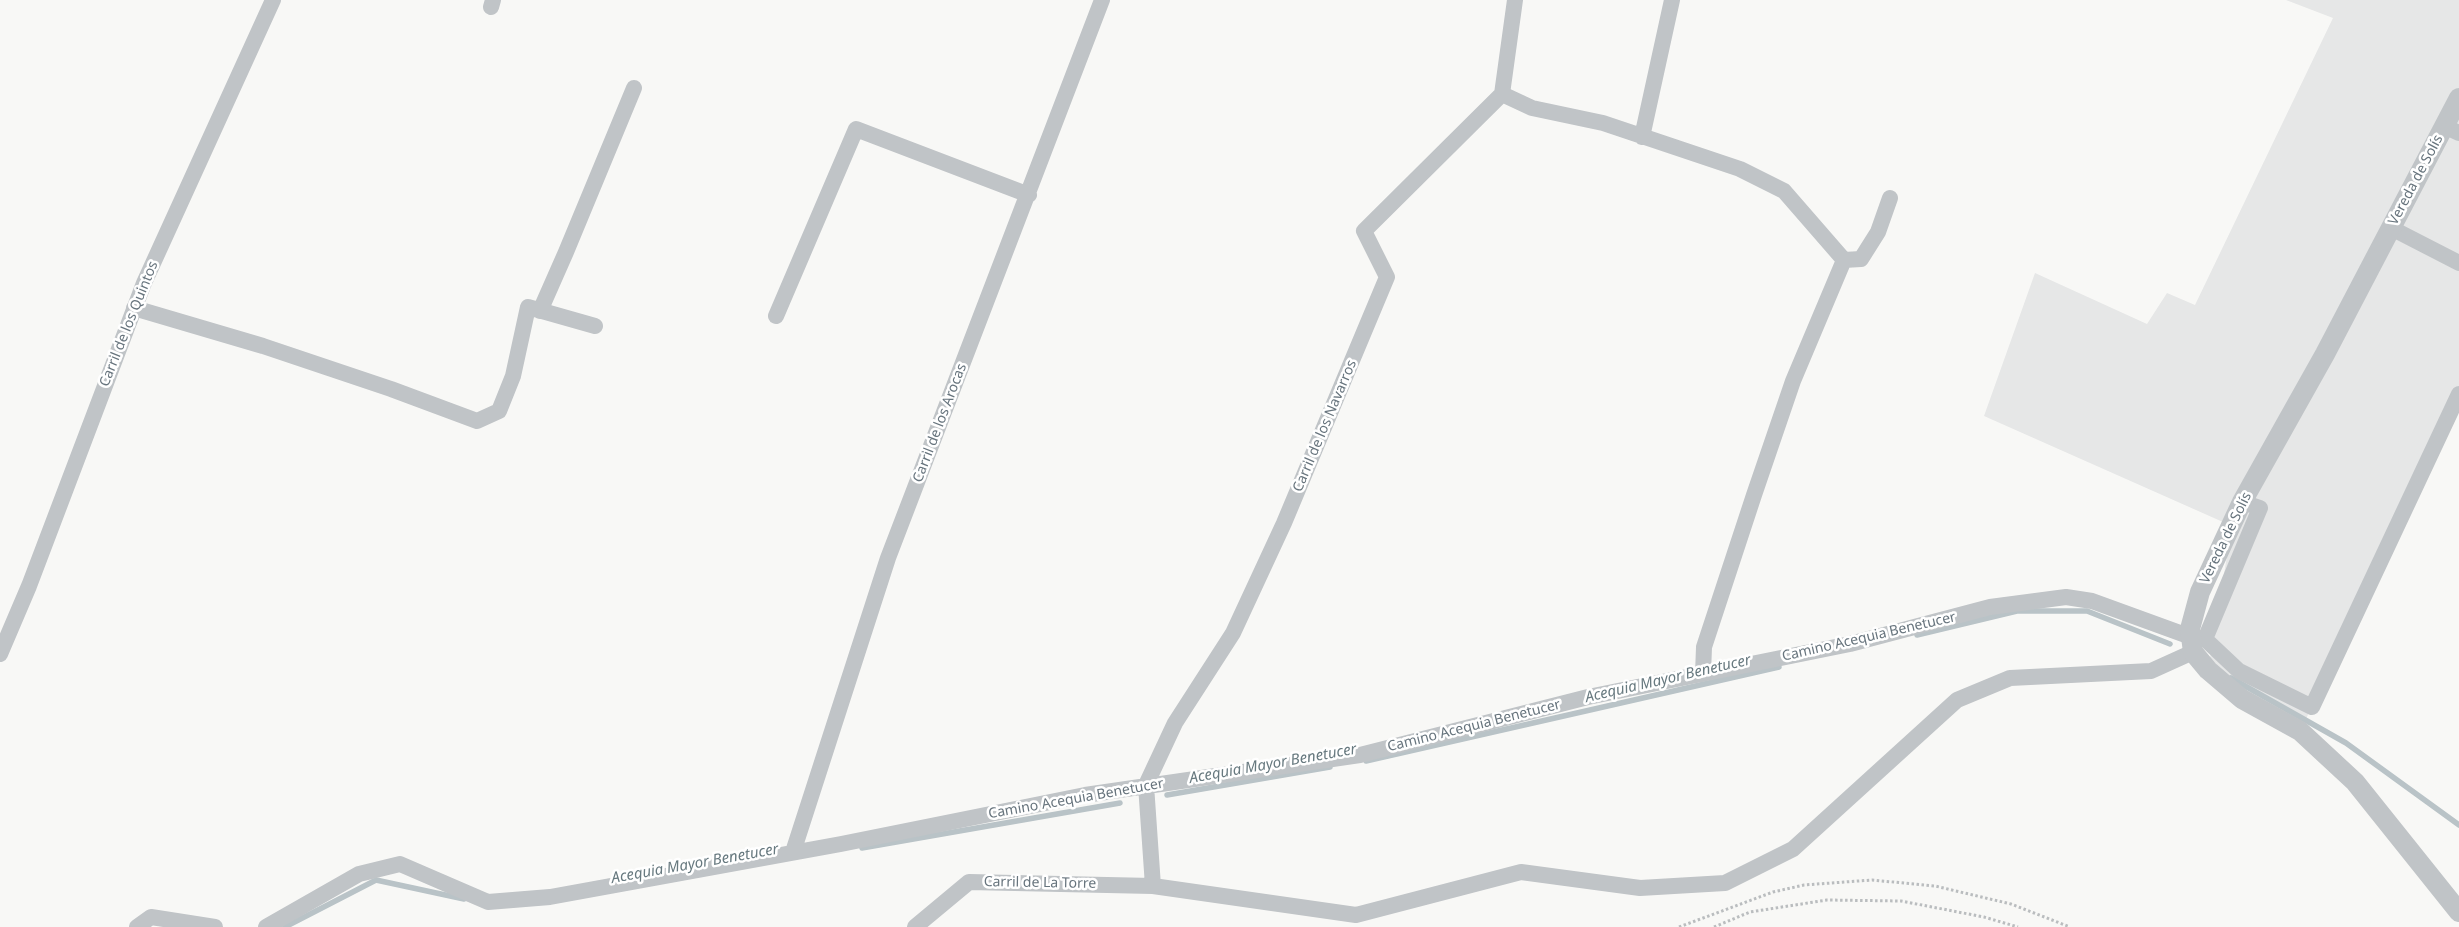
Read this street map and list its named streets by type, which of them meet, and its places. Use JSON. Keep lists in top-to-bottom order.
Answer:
{
  "streets": {
    "street": [
      "Vereda de Solís",
      "Carril de los Quintos",
      "Carril de los Arocas",
      "Carril de los Navarros",
      "Camino Acequia Benetucer",
      "Carril de La Torre"
    ]
  },
  "crossings": [
    ["Vereda de Solís", "Camino Acequia Benetucer"],
    ["Vereda de Solís", "Carril de La Torre"],
    ["Carril de los Arocas", "Camino Acequia Benetucer"],
    ["Carril de los Navarros", "Camino Acequia Benetucer"],
    ["Carril de los Navarros", "Carril de La Torre"],
    ["Camino Acequia Benetucer", "Carril de La Torre"]
  ],
  "water": ["Acequia Mayor Benetucer"]
}
